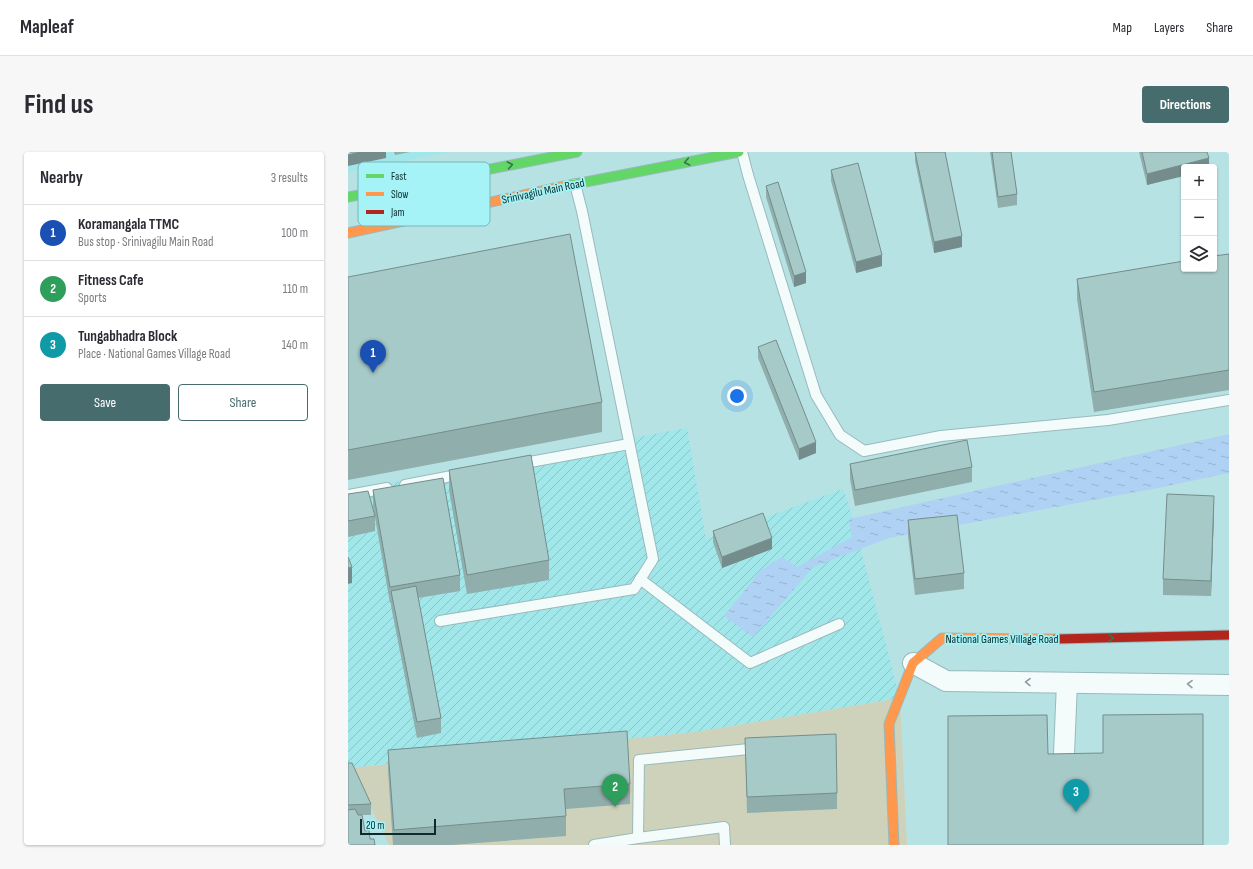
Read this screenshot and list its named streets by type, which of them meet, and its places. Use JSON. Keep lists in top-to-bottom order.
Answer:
{
  "streets": {
    "main road": ["Srinivagilu Main Road", "National Games Village Road"]
  },
  "one_way": ["Srinivagilu Main Road", "National Games Village Road"],
  "legend": ["Fast", "Slow", "Jam"],
  "scale_bar": "20 m",
  "page": {
    "header": "Mapleaf",
    "nav": ["Map", "Layers", "Share"],
    "buttons": [
      "Directions",
      ["Save", "Share"]
    ],
    "title": "Find us",
    "heading": ["Nearby", "3 results"],
    "map_buttons": ["+", "−"],
    "list": [
      {
        "mark": "1",
        "name": "Koramangala TTMC",
        "note": "Bus stop · Srinivagilu Main Road",
        "value": "100 m"
      },
      {
        "mark": "2",
        "name": "Fitness Cafe",
        "note": "Sports",
        "value": "110 m"
      },
      {
        "mark": "3",
        "name": "Tungabhadra Block",
        "note": "Place · National Games Village Road",
        "value": "140 m"
      }
    ],
    "pins": ["1", "2", "3"],
    "scale": "20 m"
  }
}
